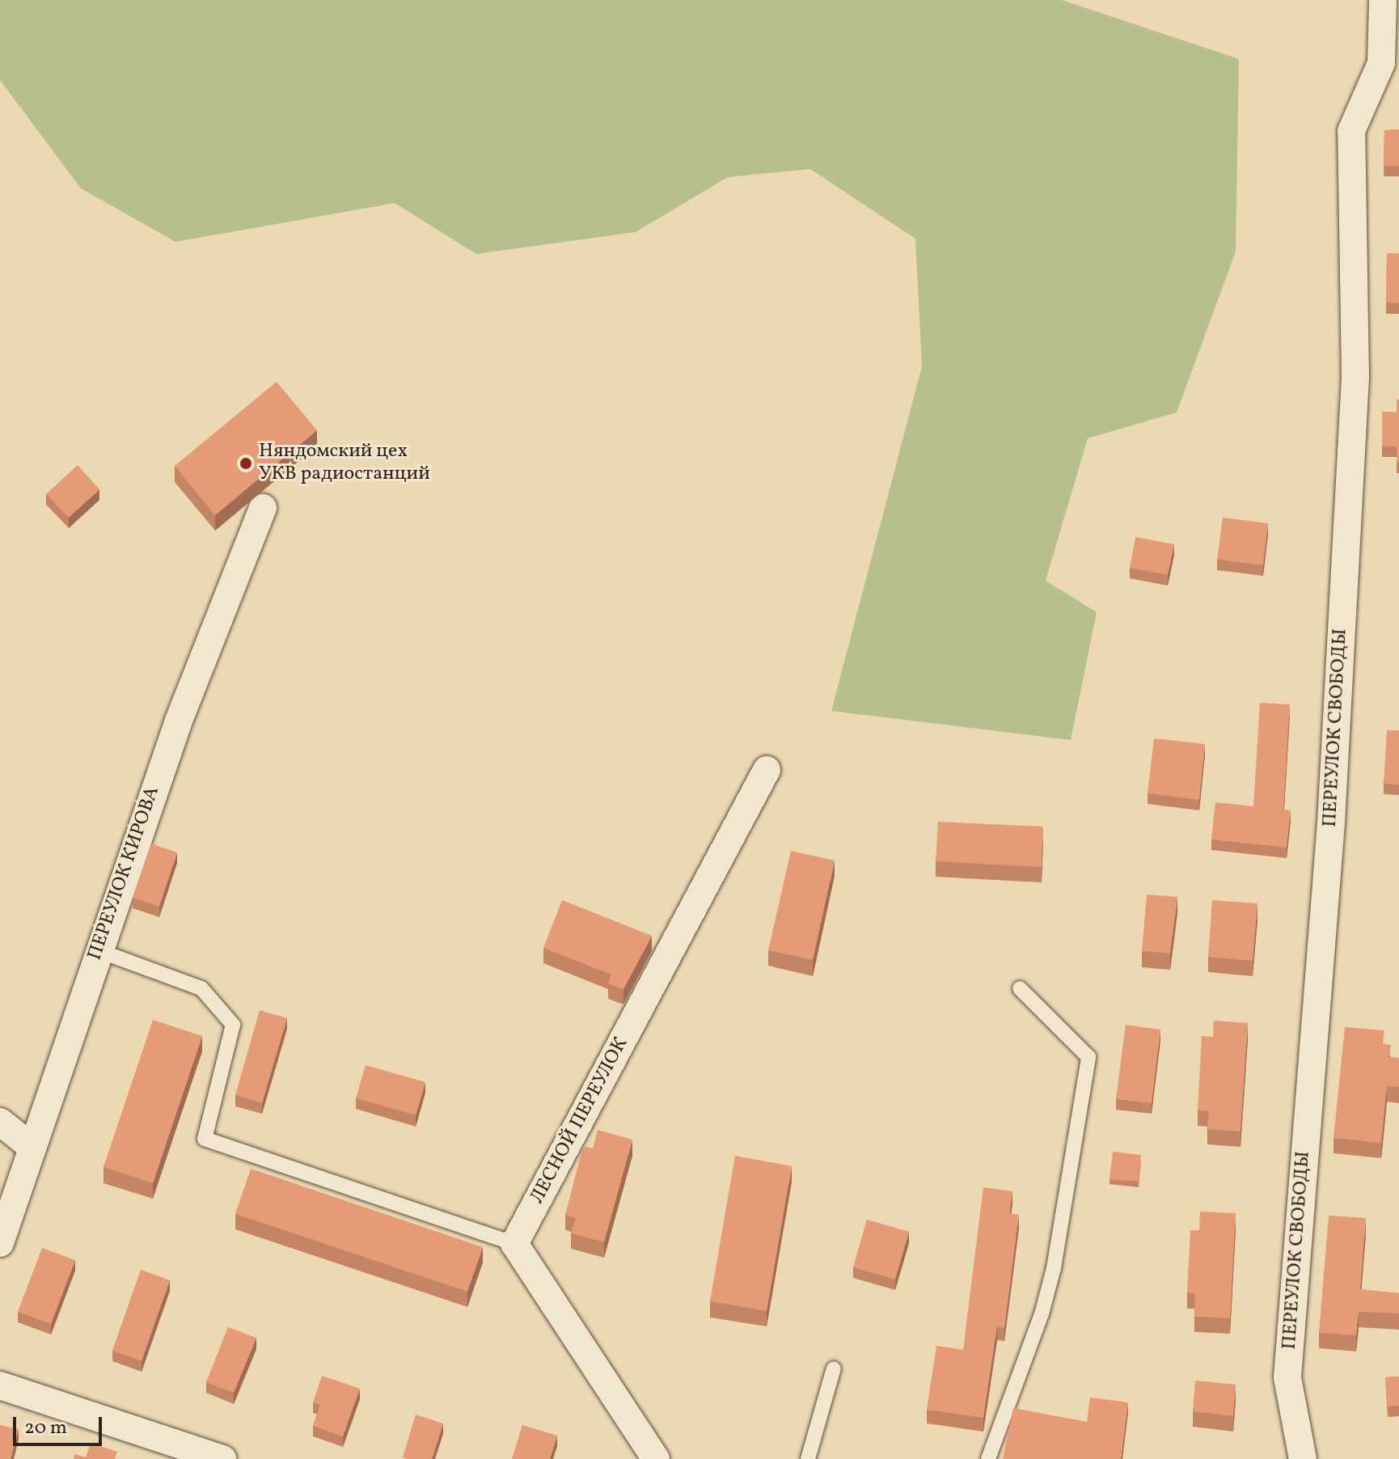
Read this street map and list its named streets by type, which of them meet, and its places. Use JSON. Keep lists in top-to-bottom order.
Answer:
{
  "streets": {
    "street": ["ПЕРЕУЛОК СВОБОДЫ", "ПЕРЕУЛОК КИРОВА", "ЛЕСНОЙ ПЕРЕУЛОК"]
  },
  "places": ["Няндомский цех УКВ радиостанций"],
  "scale_bar": "20 m"
}
